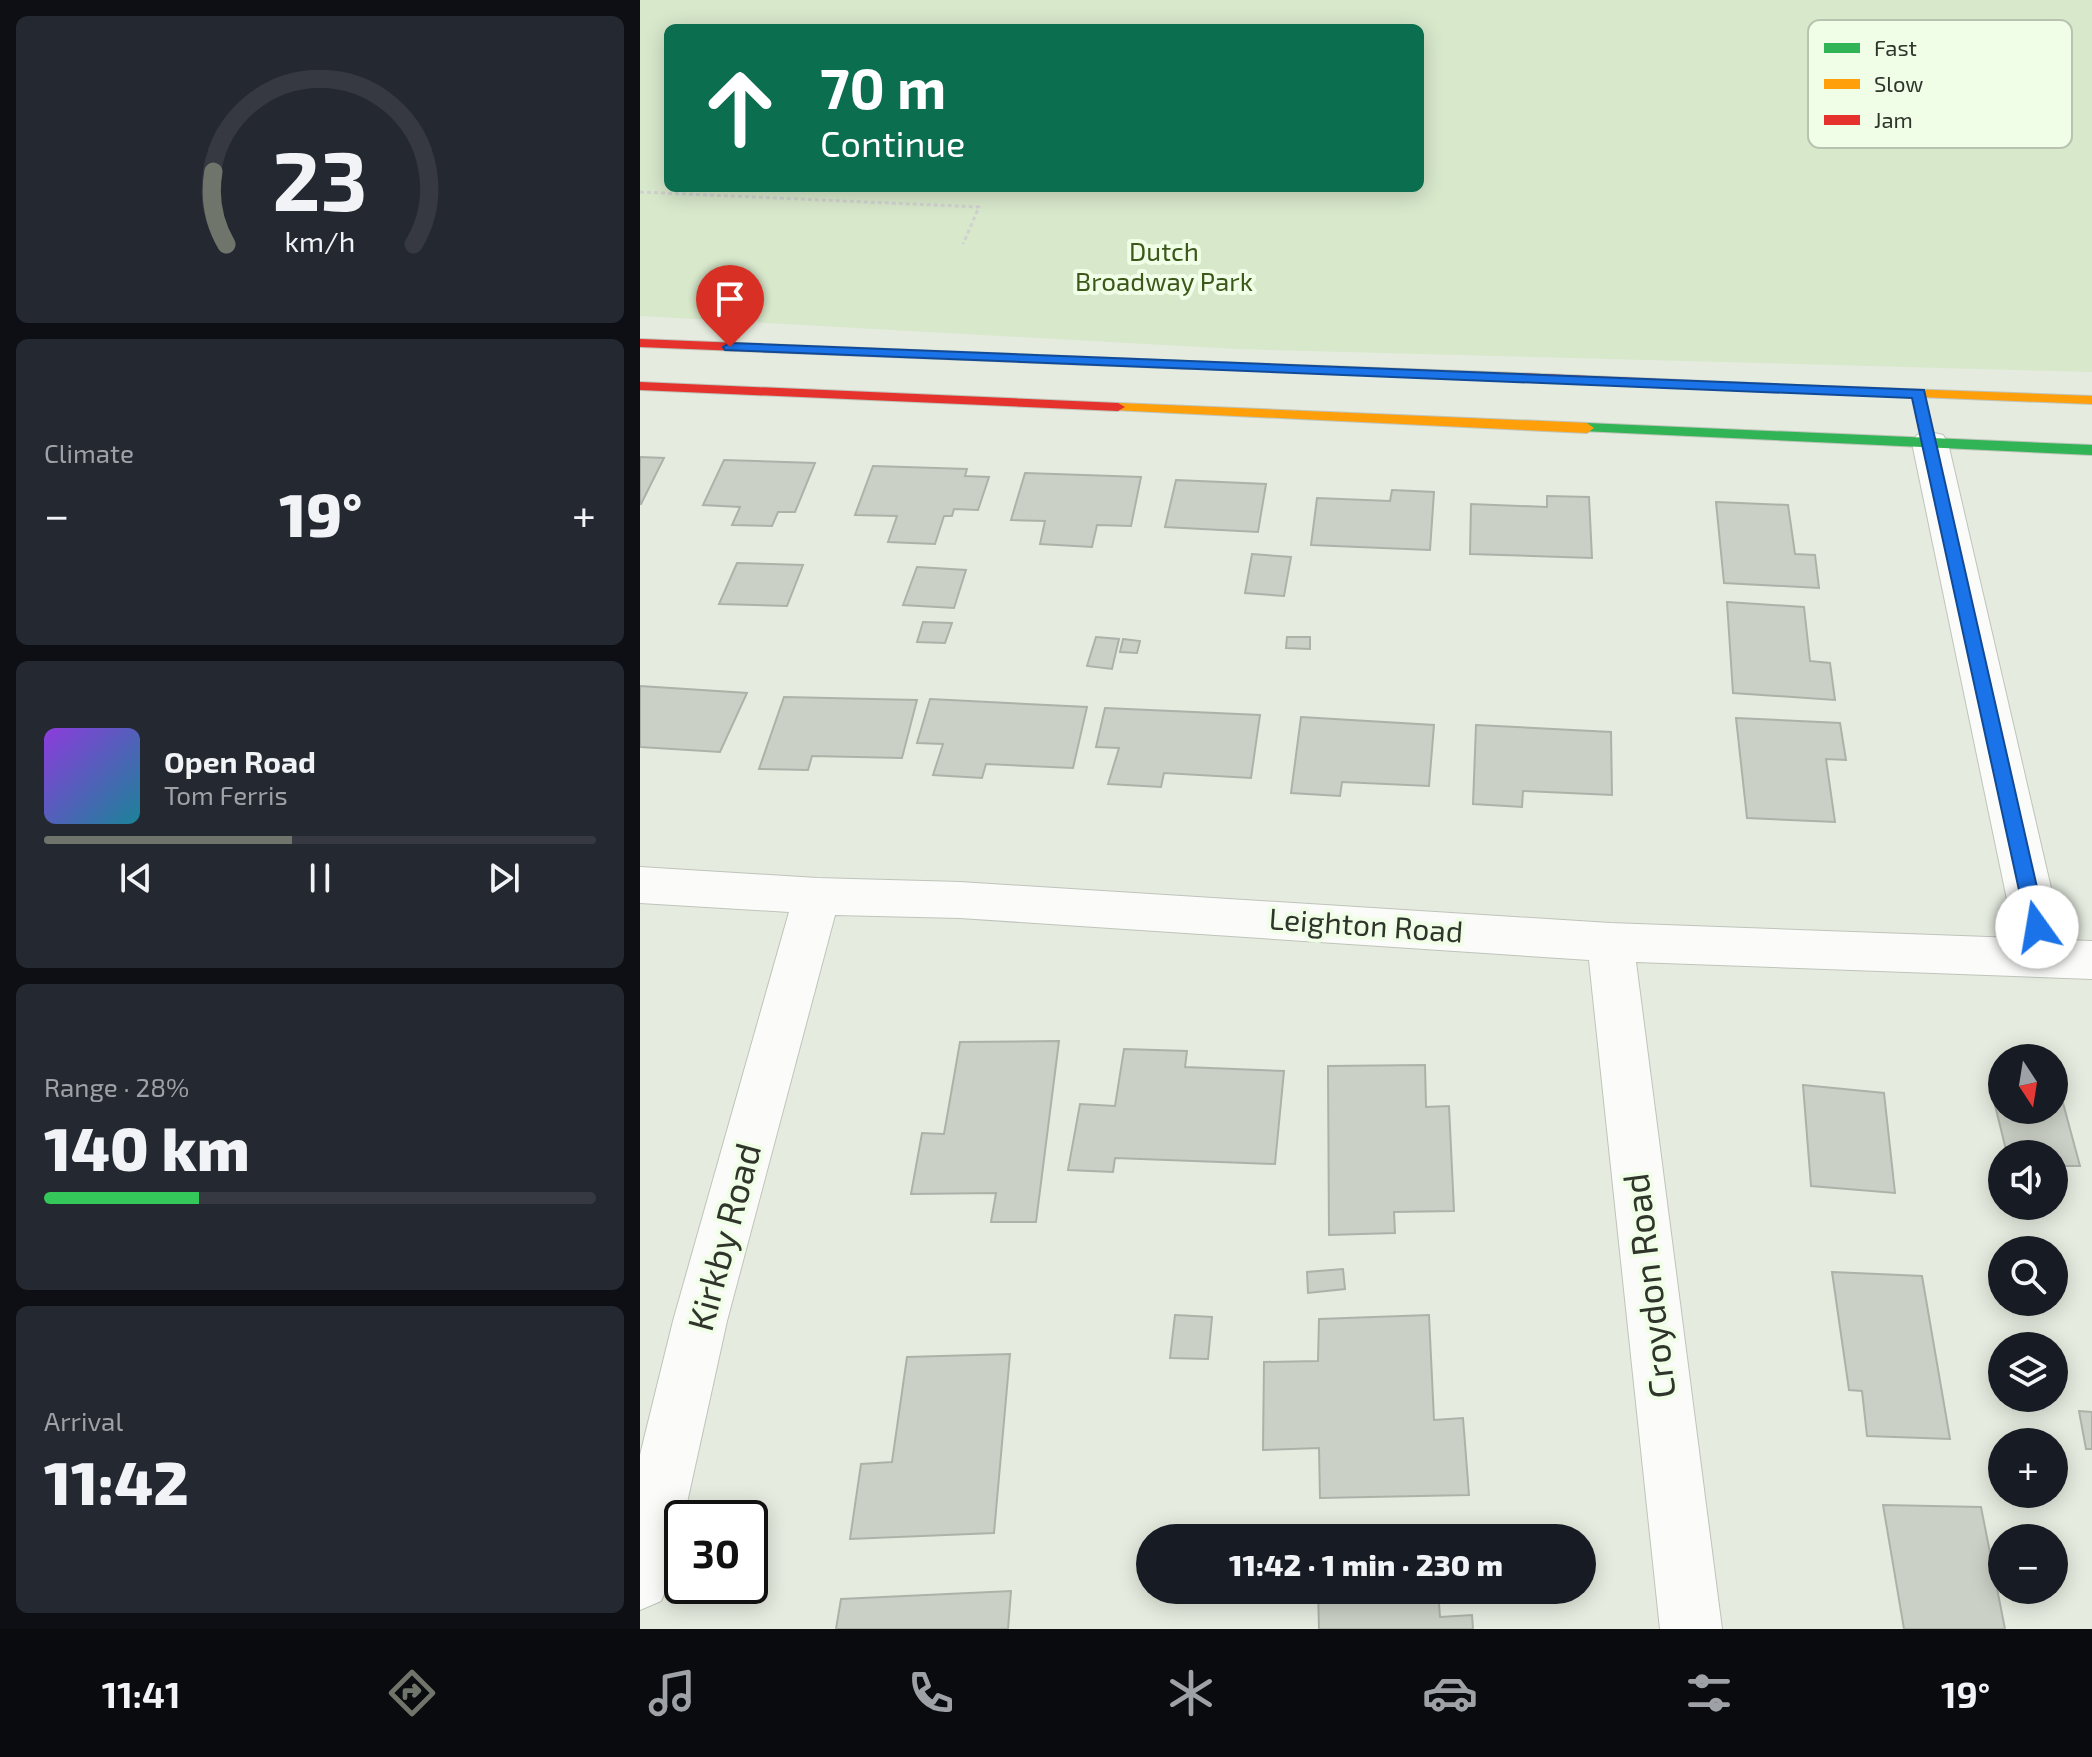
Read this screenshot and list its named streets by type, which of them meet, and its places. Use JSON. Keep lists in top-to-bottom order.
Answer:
{
  "streets": {
    "street": ["Leighton Road", "Kirkby Road", "Croydon Road"]
  },
  "crossings": [
    ["Leighton Road", "Kirkby Road"],
    ["Leighton Road", "Croydon Road"]
  ],
  "parks": ["Dutch Broadway Park"],
  "legend": ["Fast", "Slow", "Jam"],
  "north": "bottom",
  "page": {
    "turn": ["70 m", "Continue"],
    "tile": [
      "Climate",
      ["Range · 28%", "140 km"],
      ["Arrival", "11:42"]
    ],
    "heat": ["−", "19°", "+"],
    "song": ["Open Road", "Tom Ferris"],
    "map_buttons": ["+", "−"],
    "limit": "30",
    "trip": "11:42 · 1 min · 230 m",
    "tabs": ["11:41", "19°"],
    "gauge": ["23", "km/h"]
  }
}
